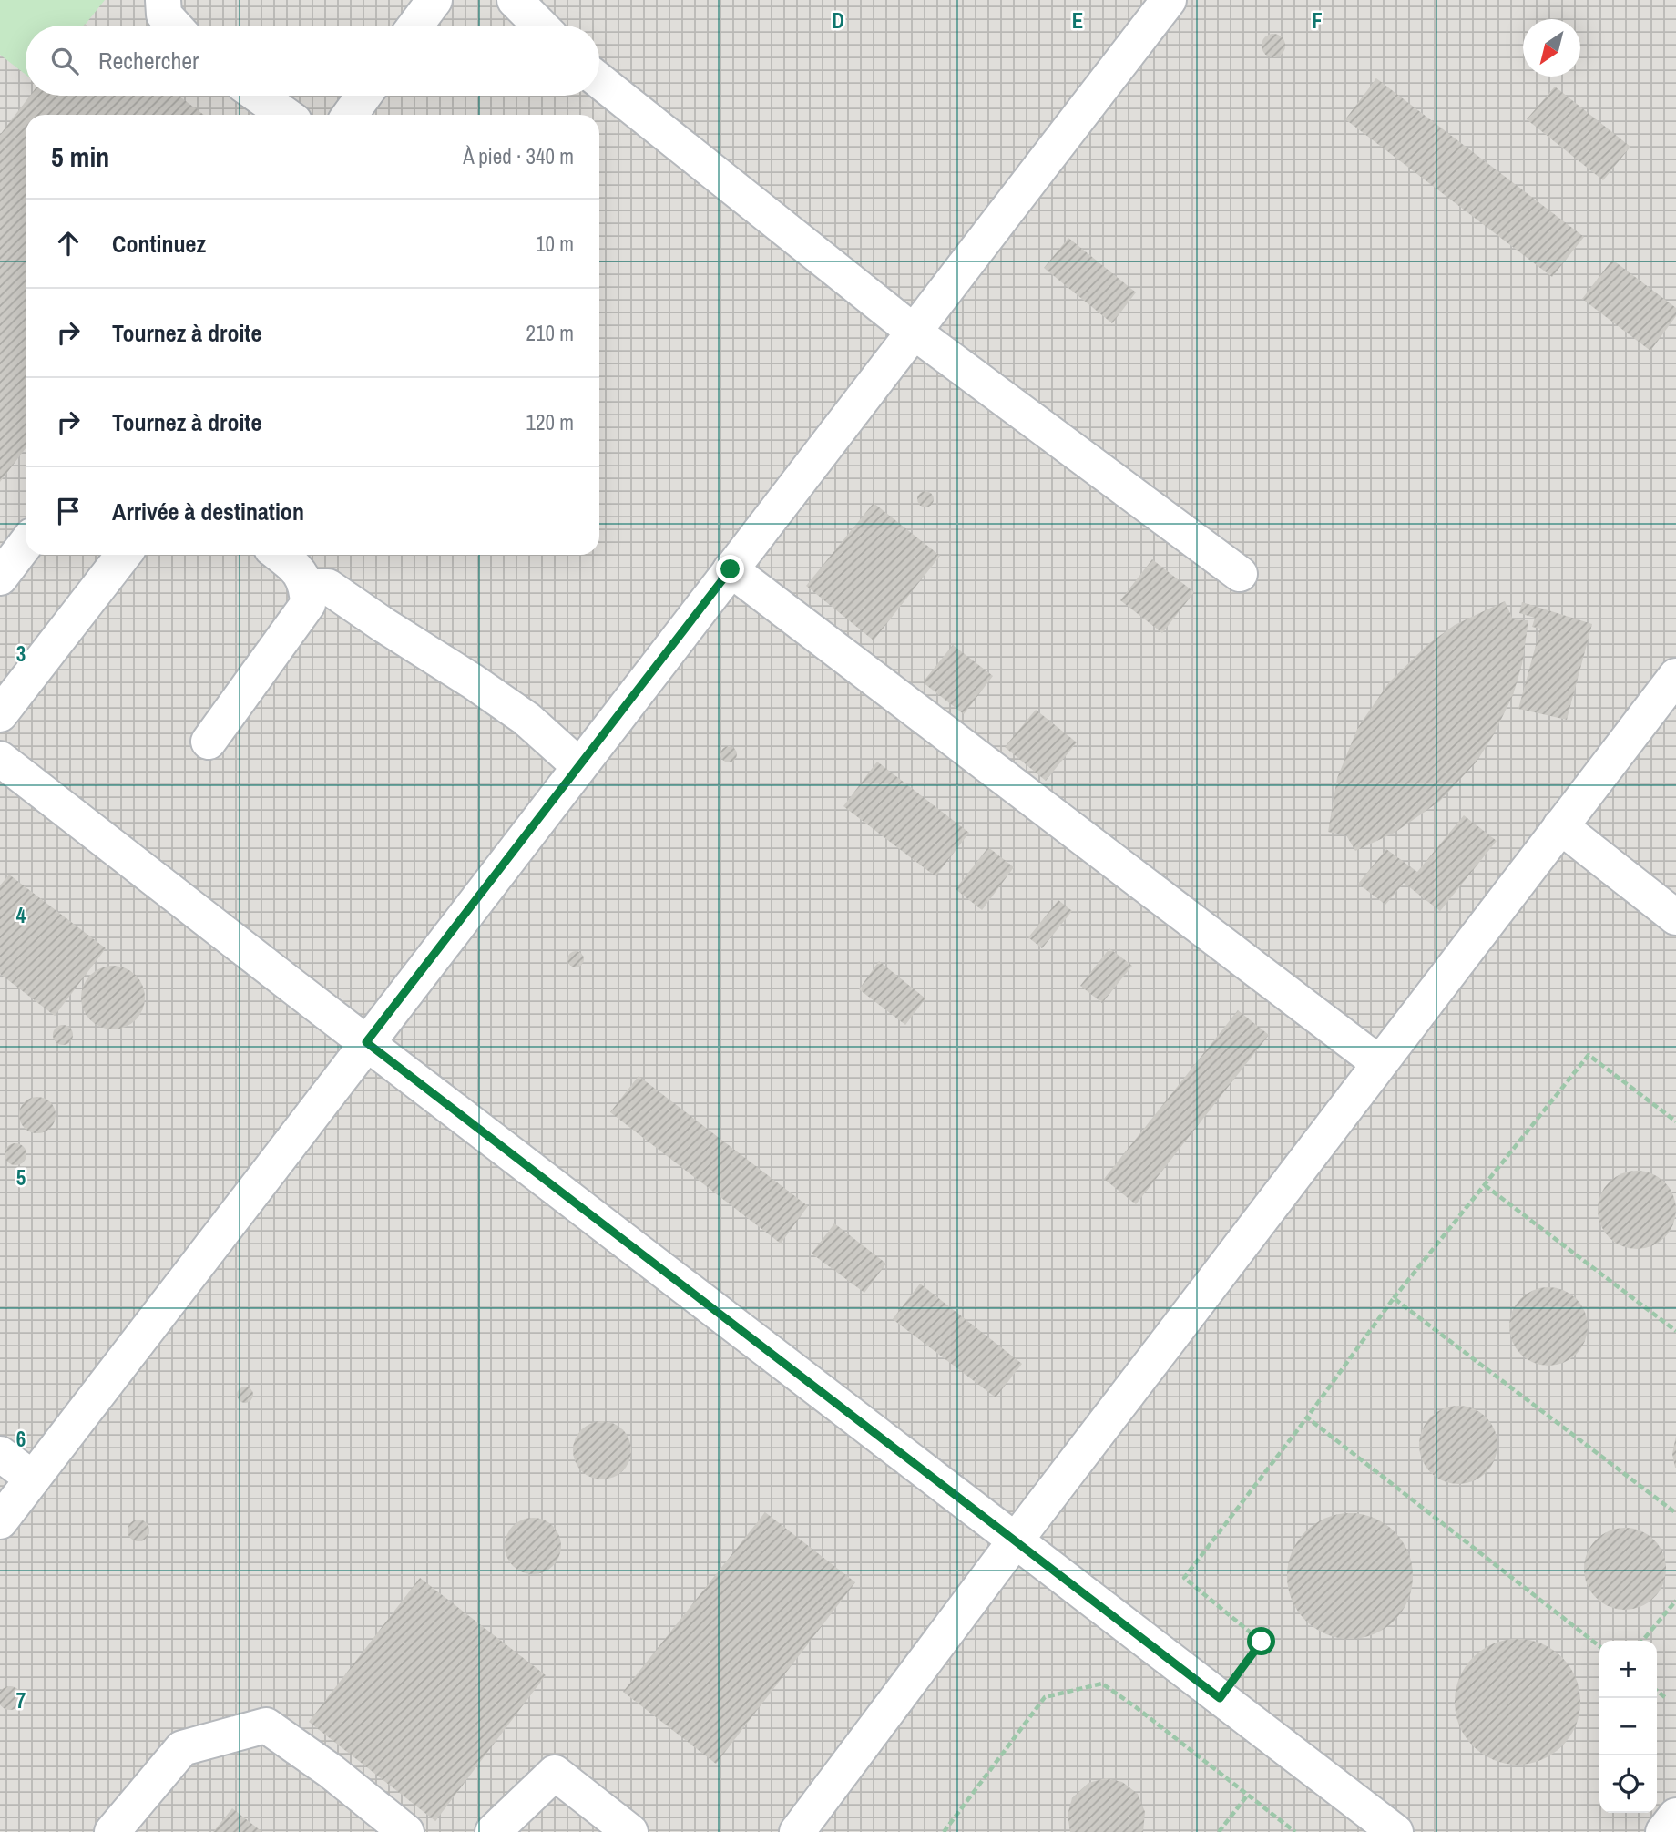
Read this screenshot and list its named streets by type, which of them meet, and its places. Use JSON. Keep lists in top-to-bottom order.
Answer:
{
  "north": "bottom left",
  "page": {
    "search": "Rechercher",
    "heading": ["5 min", "À pied · 340 m"],
    "list": [
      ["Continuez", "10 m"],
      ["Tournez à droite", "210 m"],
      ["Tournez à droite", "120 m"],
      "Arrivée à destination"
    ],
    "map_buttons": ["+", "−"]
  },
  "grid": {
    "columns": ["D", "E", "F"],
    "rows": [
      "3",
      "4",
      "5",
      "6",
      "7"
    ]
  }
}
